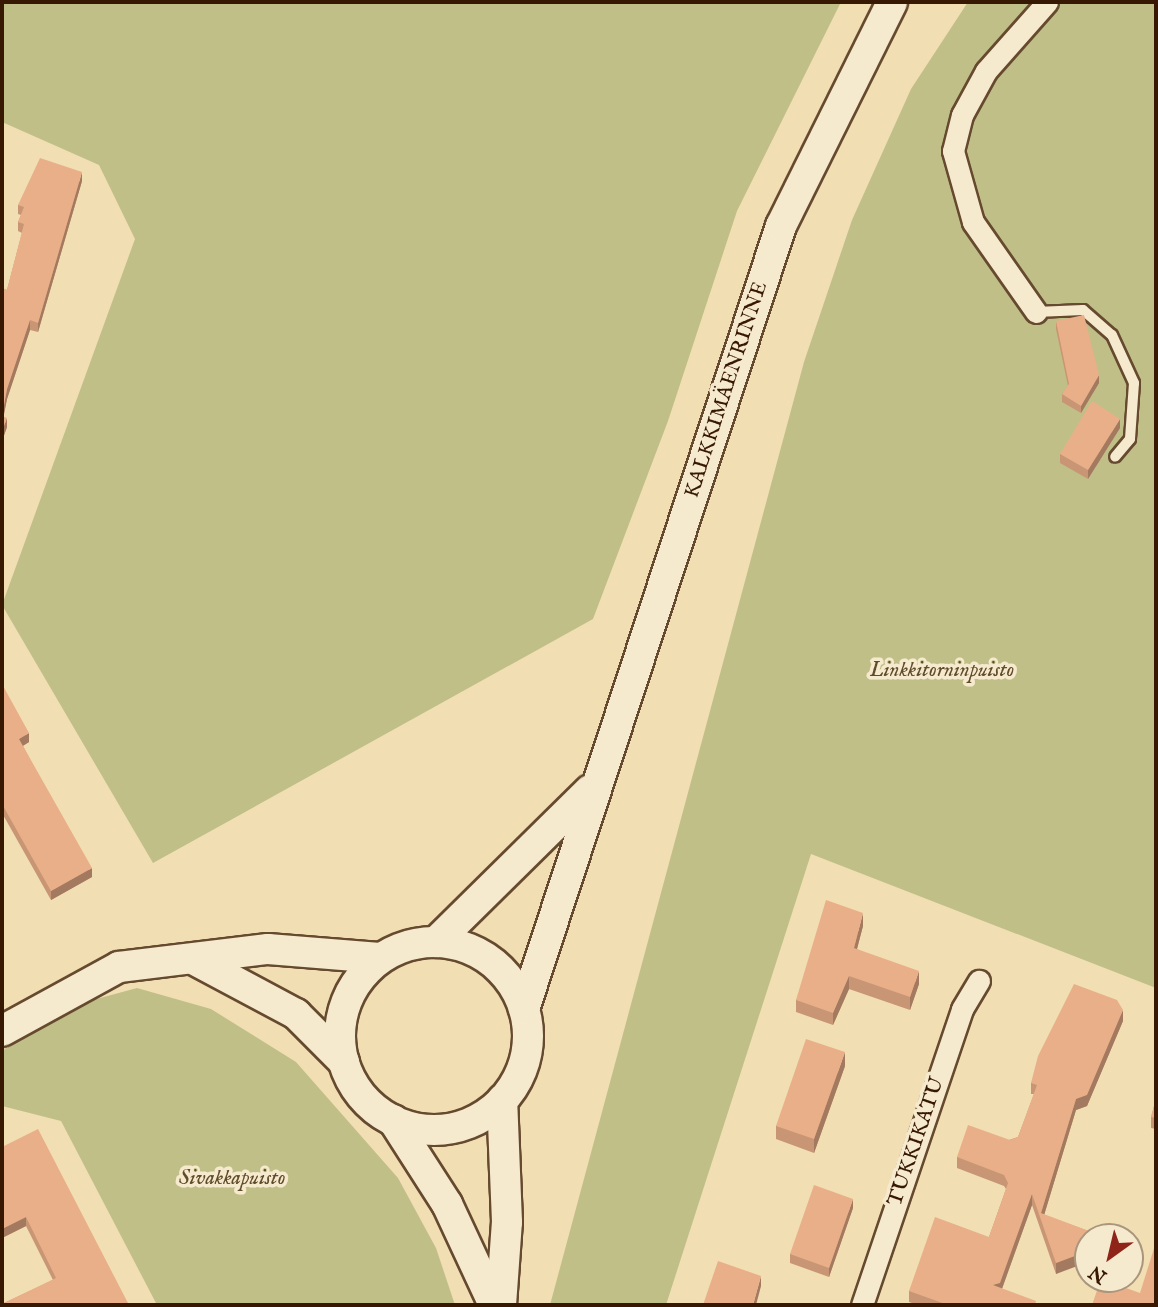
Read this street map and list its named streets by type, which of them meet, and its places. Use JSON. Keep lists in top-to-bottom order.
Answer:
{
  "streets": {
    "street": ["KALKKIMÄENRINNE", "TUKKIKATU"]
  },
  "parks": ["Linkkitorninpuisto", "Sivakkapuisto"],
  "north": "bottom left"
}
